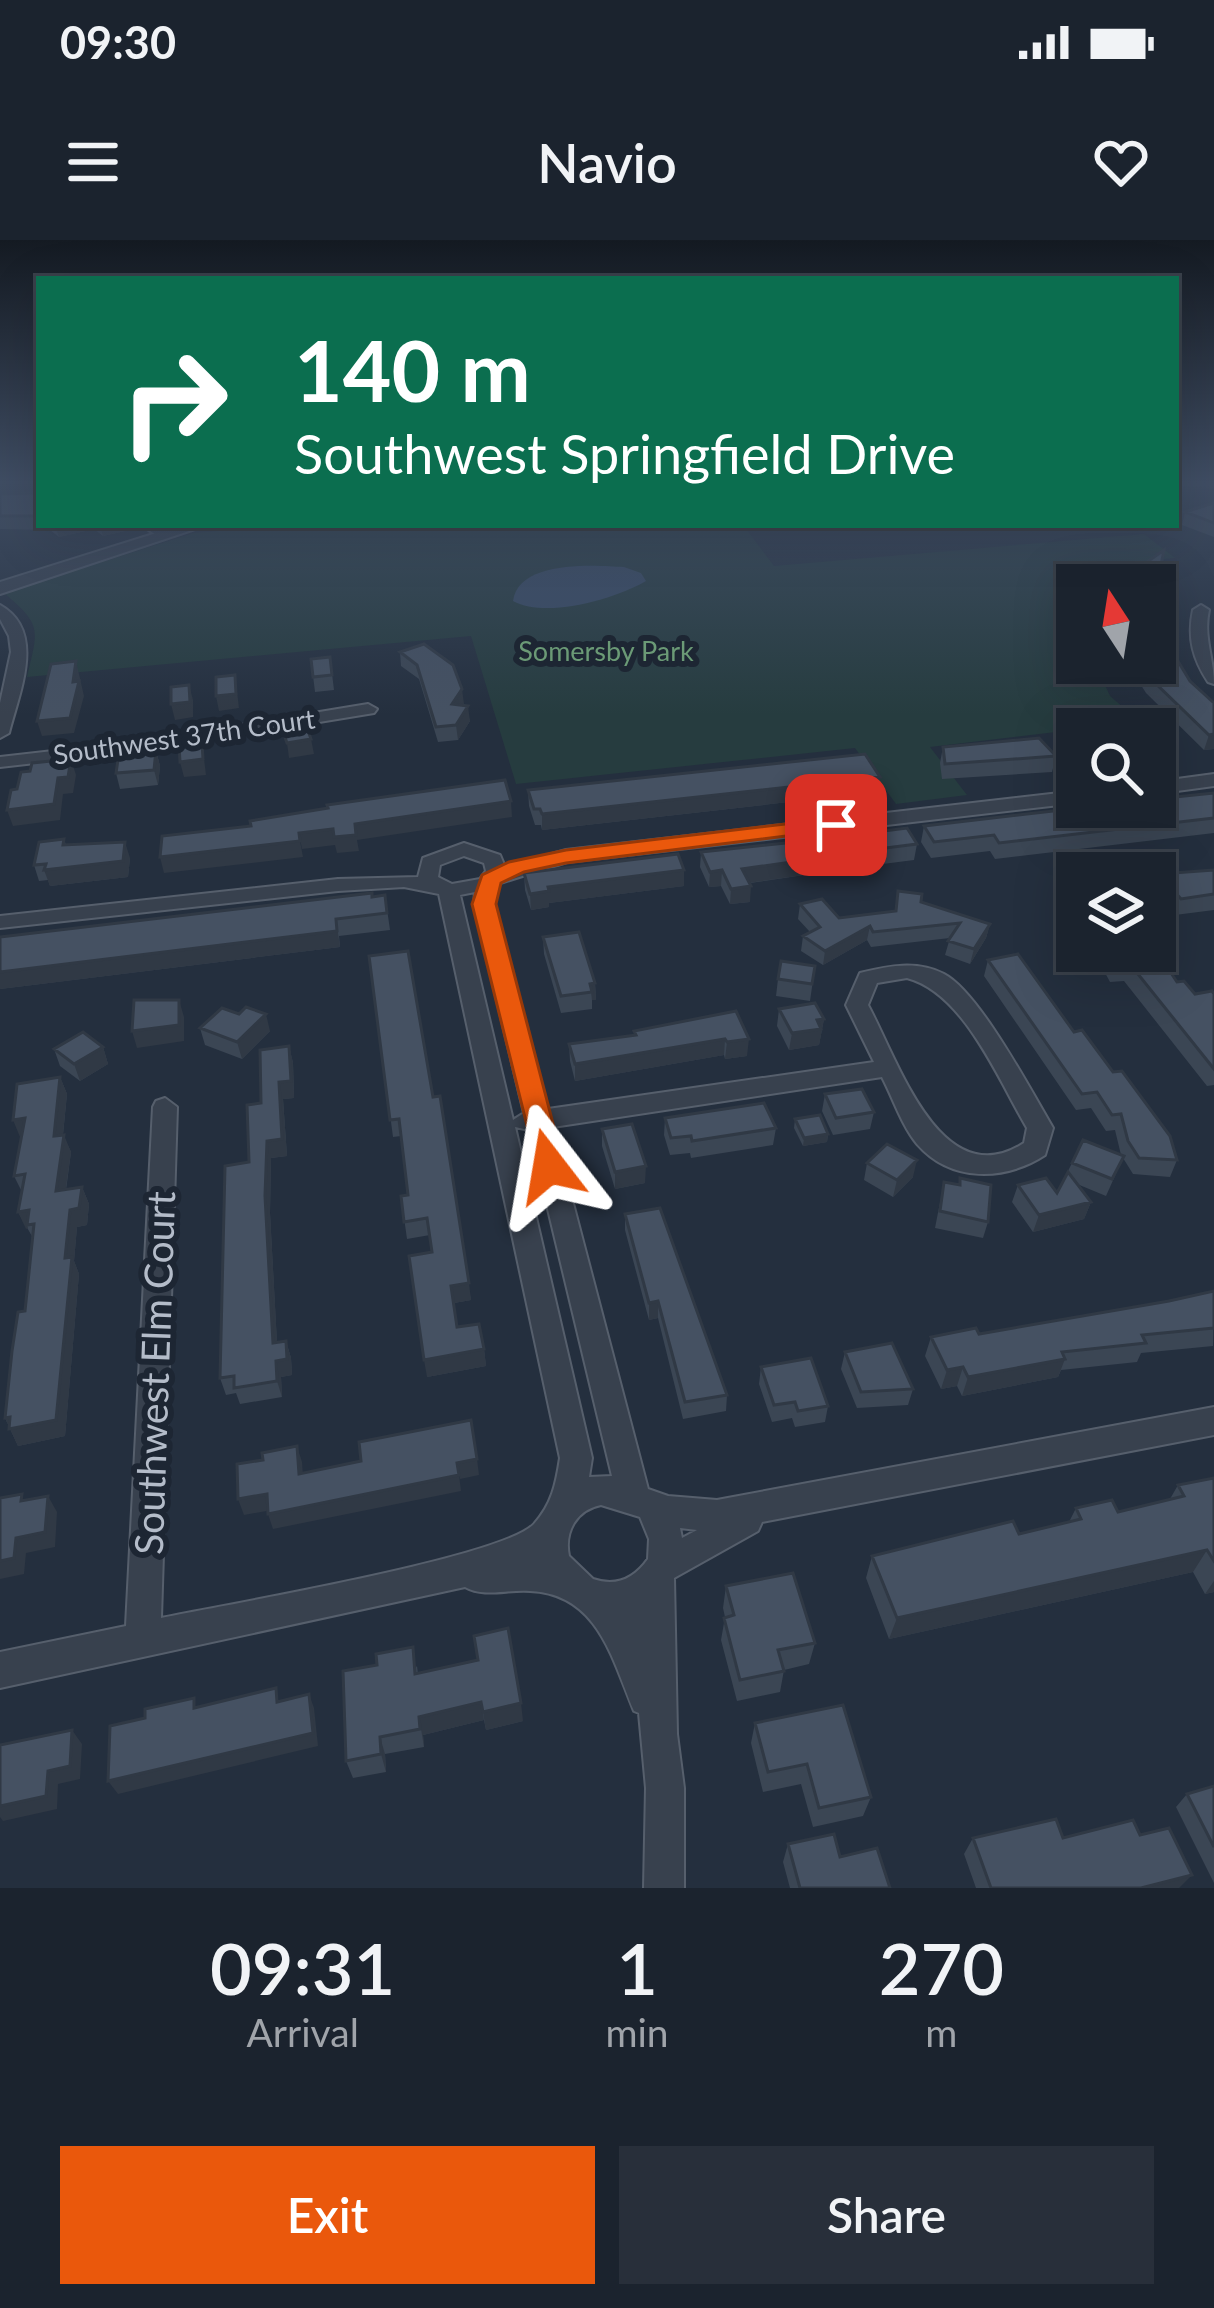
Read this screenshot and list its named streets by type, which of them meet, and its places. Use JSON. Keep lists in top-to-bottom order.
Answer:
{
  "streets": {
    "street": ["Southwest 37th Court", "Southwest Elm Court"]
  },
  "parks": ["Somersby Park"],
  "north": "top",
  "page": {
    "status": "09:30",
    "header": "Navio",
    "turn": ["140 m", "Southwest Springfield Drive"],
    "eta": [
      "09:31",
      "Arrival",
      "1",
      "min",
      "270",
      "m"
    ],
    "buttons": ["Exit", "Share"]
  }
}
